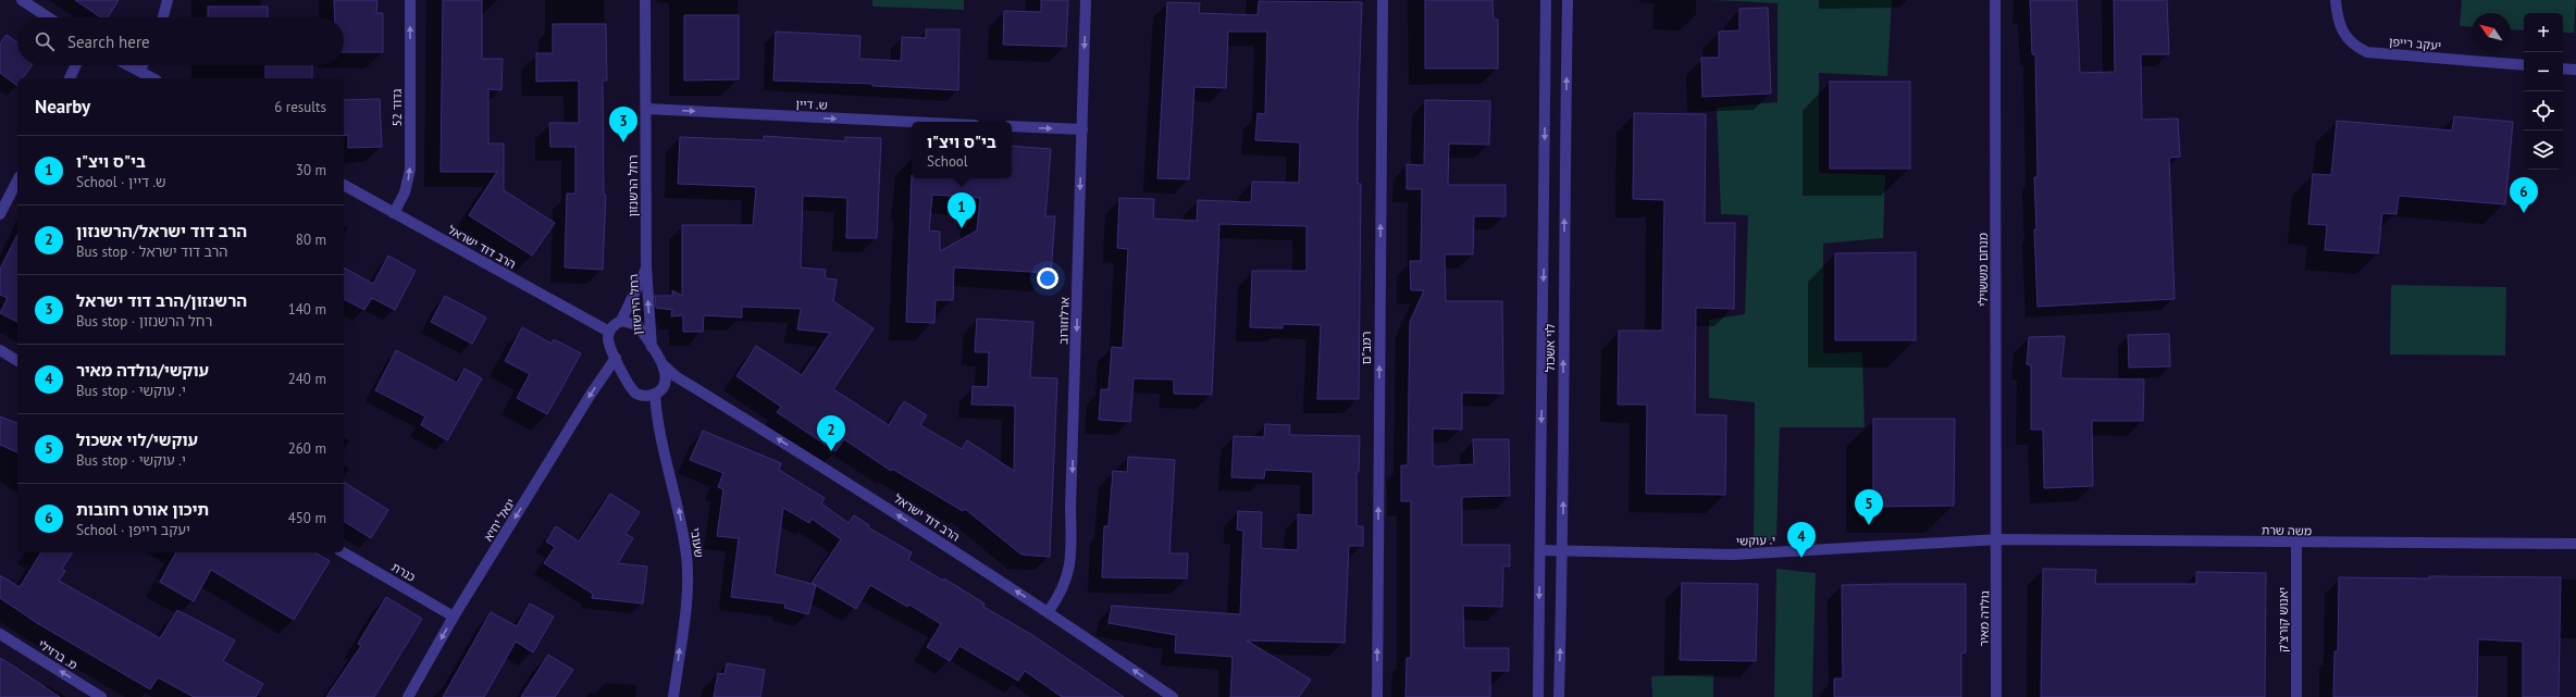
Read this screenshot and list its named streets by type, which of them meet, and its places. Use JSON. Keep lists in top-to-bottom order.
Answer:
{
  "streets": {
    "street": [
      "יעקב רייפן",
      "ש. דיין",
      "גדוד 52",
      "רחל הרשנזון",
      "הרב דוד ישראל",
      "מנחם מששוילי",
      "רחל הירשזון",
      "ארלוזורוב",
      "רמב\"ם",
      "לוי אשכול",
      "יגאל יחיא",
      "משה שרת",
      "י. עוקשי",
      "שעובי",
      "כנרת",
      "גולדה מאיר",
      "יאנוש קורצ'ק",
      "מ. ברזילי"
    ]
  },
  "crossings": [
    ["ש. דיין", "רחל הרשנזון"],
    ["גדוד 52", "הרב דוד ישראל"],
    ["רחל הרשנזון", "רחל הירשזון"],
    ["הרב דוד ישראל", "רחל הירשזון"],
    ["הרב דוד ישראל", "ארלוזורוב"],
    ["מנחם מששוילי", "משה שרת"],
    ["מנחם מששוילי", "י. עוקשי"],
    ["מנחם מששוילי", "גולדה מאיר"],
    ["לוי אשכול", "י. עוקשי"],
    ["יגאל יחיא", "כנרת"],
    ["משה שרת", "י. עוקשי"],
    ["משה שרת", "גולדה מאיר"],
    ["משה שרת", "יאנוש קורצ'ק"],
    ["י. עוקשי", "גולדה מאיר"]
  ],
  "one_way": [
    "ש. דיין",
    "גדוד 52",
    "הרב דוד ישראל",
    "רחל הירשזון",
    "ארלוזורוב",
    "רמב\"ם",
    "יגאל יחיא",
    "שעובי",
    "מ. ברזילי"
  ],
  "north": "top left",
  "page": {
    "map_buttons": ["+", "−"],
    "search": "Search here",
    "heading": ["Nearby", "6 results"],
    "pins": [
      "3",
      "6",
      "1",
      "2",
      "5",
      "4"
    ],
    "popup": ["בי\"ס ויצ\"ו", "School"],
    "list": [
      {
        "mark": "1",
        "name": "בי\"ס ויצ\"ו",
        "note": "School · ש. דיין",
        "value": "30 m"
      },
      {
        "mark": "2",
        "name": "הרב דוד ישראל/הרשנזון",
        "note": "Bus stop · הרב דוד ישראל",
        "value": "80 m"
      },
      {
        "mark": "3",
        "name": "הרשנזון/הרב דוד ישראל",
        "note": "Bus stop · רחל הרשנזון",
        "value": "140 m"
      },
      {
        "mark": "4",
        "name": "עוקשי/גולדה מאיר",
        "note": "Bus stop · י. עוקשי",
        "value": "240 m"
      },
      {
        "mark": "5",
        "name": "עוקשי/לוי אשכול",
        "note": "Bus stop · י. עוקשי",
        "value": "260 m"
      },
      {
        "mark": "6",
        "name": "תיכון אורט רחובות",
        "note": "School · יעקב רייפן",
        "value": "450 m"
      }
    ]
  }
}
